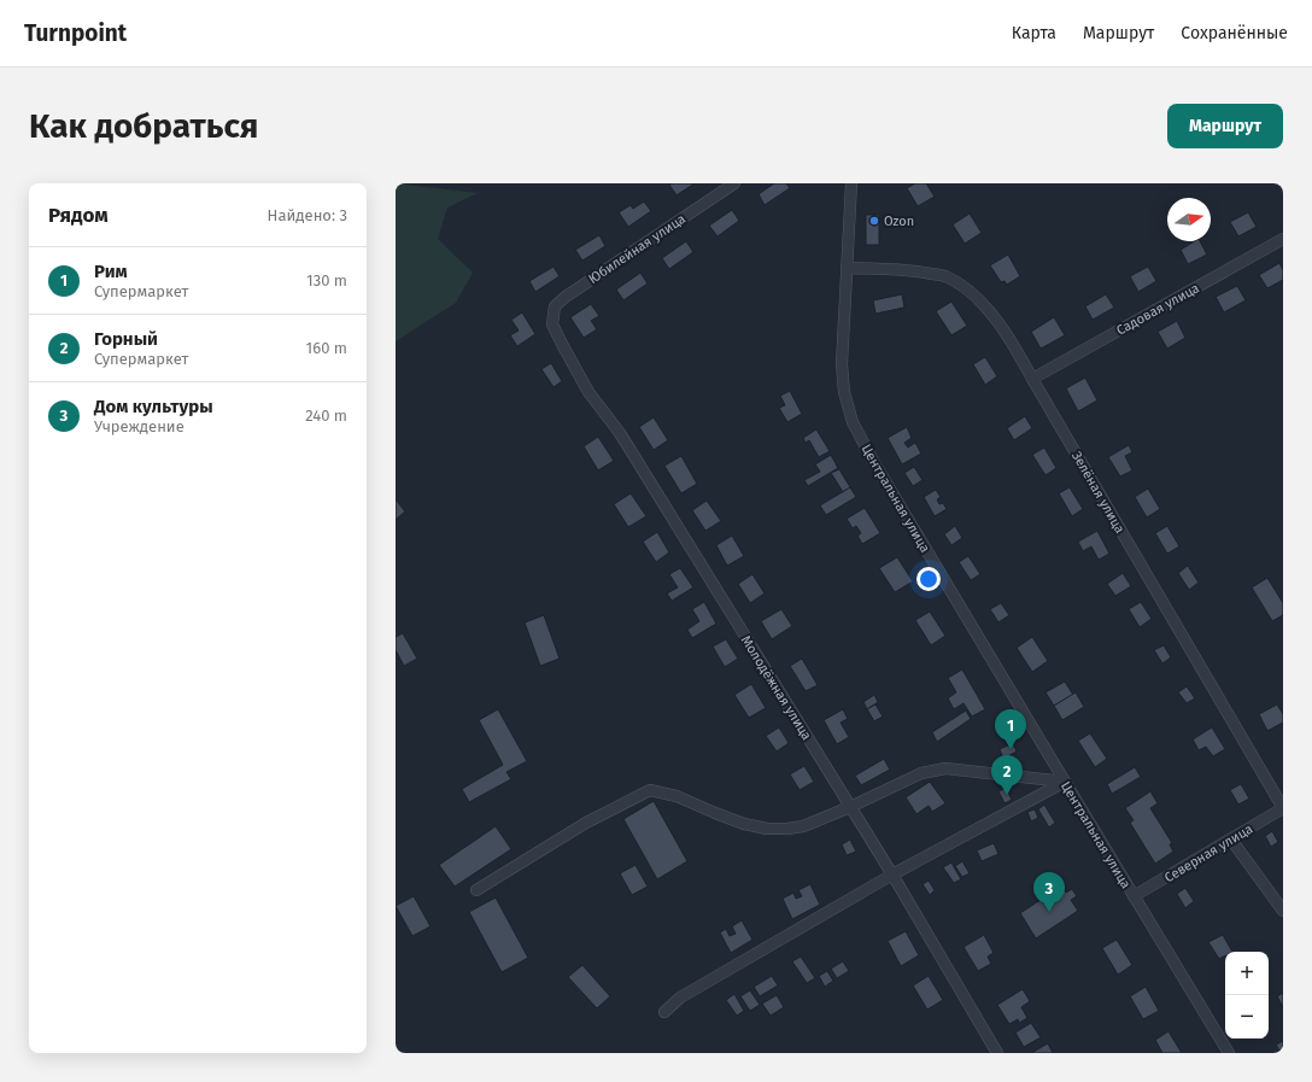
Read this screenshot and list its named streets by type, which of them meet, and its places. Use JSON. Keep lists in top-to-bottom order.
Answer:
{
  "streets": {
    "street": [
      "Юбилейная улица",
      "Садовая улица",
      "Зелёная улица",
      "Центральная улица",
      "Молодёжная улица",
      "Северная улица"
    ]
  },
  "crossings": [
    ["Юбилейная улица", "Молодёжная улица"],
    ["Садовая улица", "Зелёная улица"],
    ["Зелёная улица", "Центральная улица"],
    ["Зелёная улица", "Северная улица"],
    ["Центральная улица", "Северная улица"]
  ],
  "places": ["Ozon"],
  "north": "right",
  "page": {
    "header": "Turnpoint",
    "nav": ["Карта", "Маршрут", "Сохранённые"],
    "buttons": "Маршрут",
    "title": "Как добраться",
    "heading": ["Рядом", "Найдено: 3"],
    "list": [
      {
        "mark": "1",
        "name": "Рим",
        "note": "Супермаркет",
        "value": "130 m"
      },
      {
        "mark": "2",
        "name": "Горный",
        "note": "Супермаркет",
        "value": "160 m"
      },
      {
        "mark": "3",
        "name": "Дом культуры",
        "note": "Учреждение",
        "value": "240 m"
      }
    ],
    "pins": ["1", "2", "3"],
    "map_buttons": ["+", "−"]
  }
}
